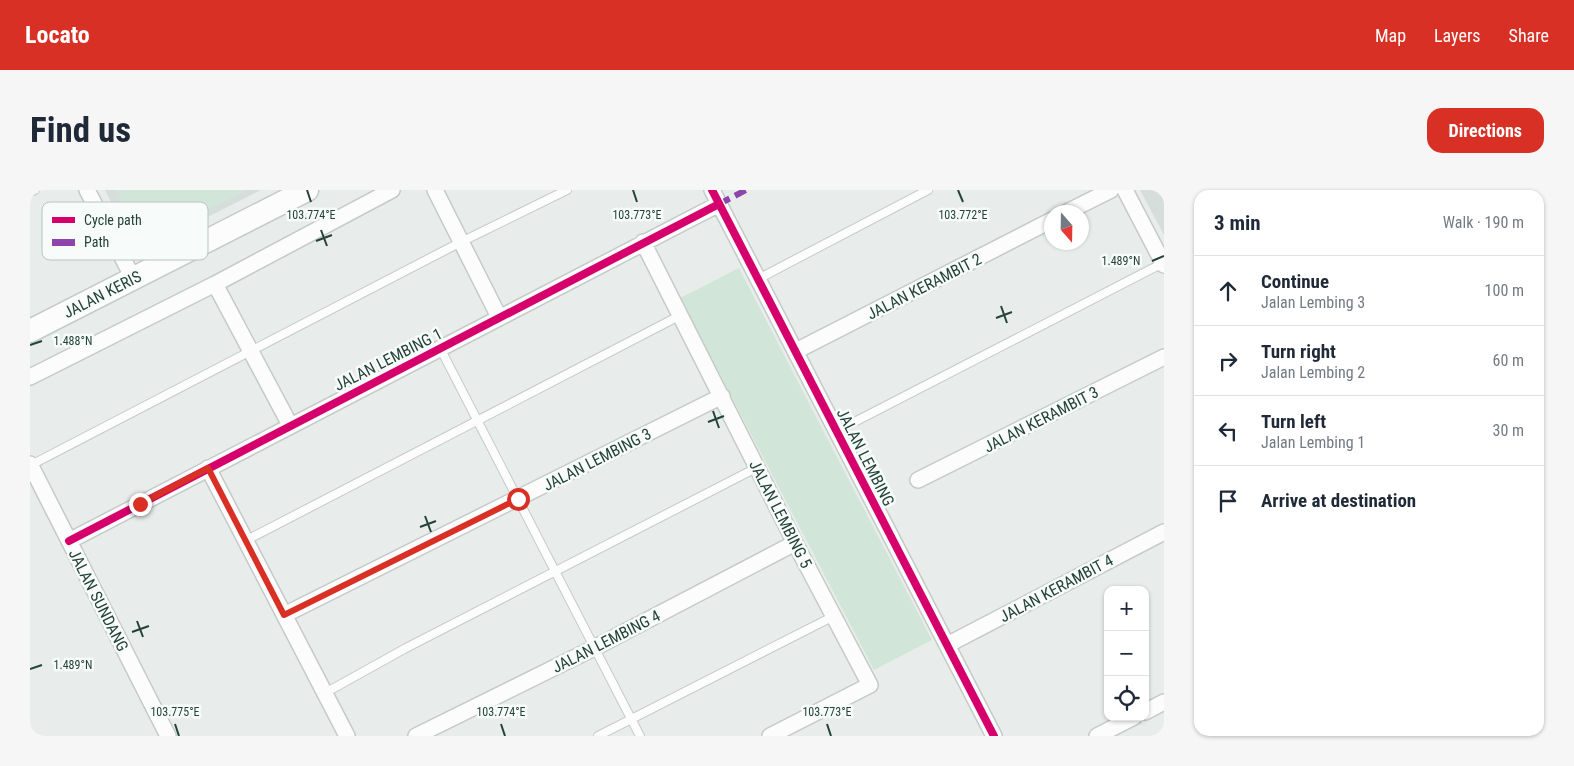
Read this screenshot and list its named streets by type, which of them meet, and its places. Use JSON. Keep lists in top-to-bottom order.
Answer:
{
  "streets": {
    "street": [
      "JALAN KERAMBIT 2",
      "JALAN KERIS",
      "JALAN LEMBING 1",
      "JALAN KERAMBIT 3",
      "JALAN LEMBING",
      "JALAN LEMBING 3",
      "JALAN LEMBING 5",
      "JALAN KERAMBIT 4",
      "JALAN SUNDANG",
      "JALAN LEMBING 4"
    ]
  },
  "crossings": [
    ["JALAN KERAMBIT 2", "JALAN LEMBING"],
    ["JALAN LEMBING 1", "JALAN LEMBING"],
    ["JALAN LEMBING 1", "JALAN LEMBING 5"],
    ["JALAN LEMBING 1", "JALAN SUNDANG"],
    ["JALAN LEMBING", "JALAN KERAMBIT 4"],
    ["JALAN LEMBING 3", "JALAN LEMBING 5"],
    ["JALAN LEMBING 5", "JALAN LEMBING 4"]
  ],
  "legend": ["Cycle path", "Path"],
  "north": "bottom",
  "page": {
    "header": "Locato",
    "nav": ["Map", "Layers", "Share"],
    "buttons": "Directions",
    "title": "Find us",
    "heading": ["3 min", "Walk · 190 m"],
    "list": [
      ["Continue", "Jalan Lembing 3", "100 m"],
      ["Turn right", "Jalan Lembing 2", "60 m"],
      ["Turn left", "Jalan Lembing 1", "30 m"],
      "Arrive at destination"
    ],
    "map_buttons": ["+", "−"]
  },
  "coordinates": [
    "103.774°E",
    "103.773°E",
    "103.772°E",
    "1.489°N",
    "1.488°N",
    "103.775°E"
  ]
}
